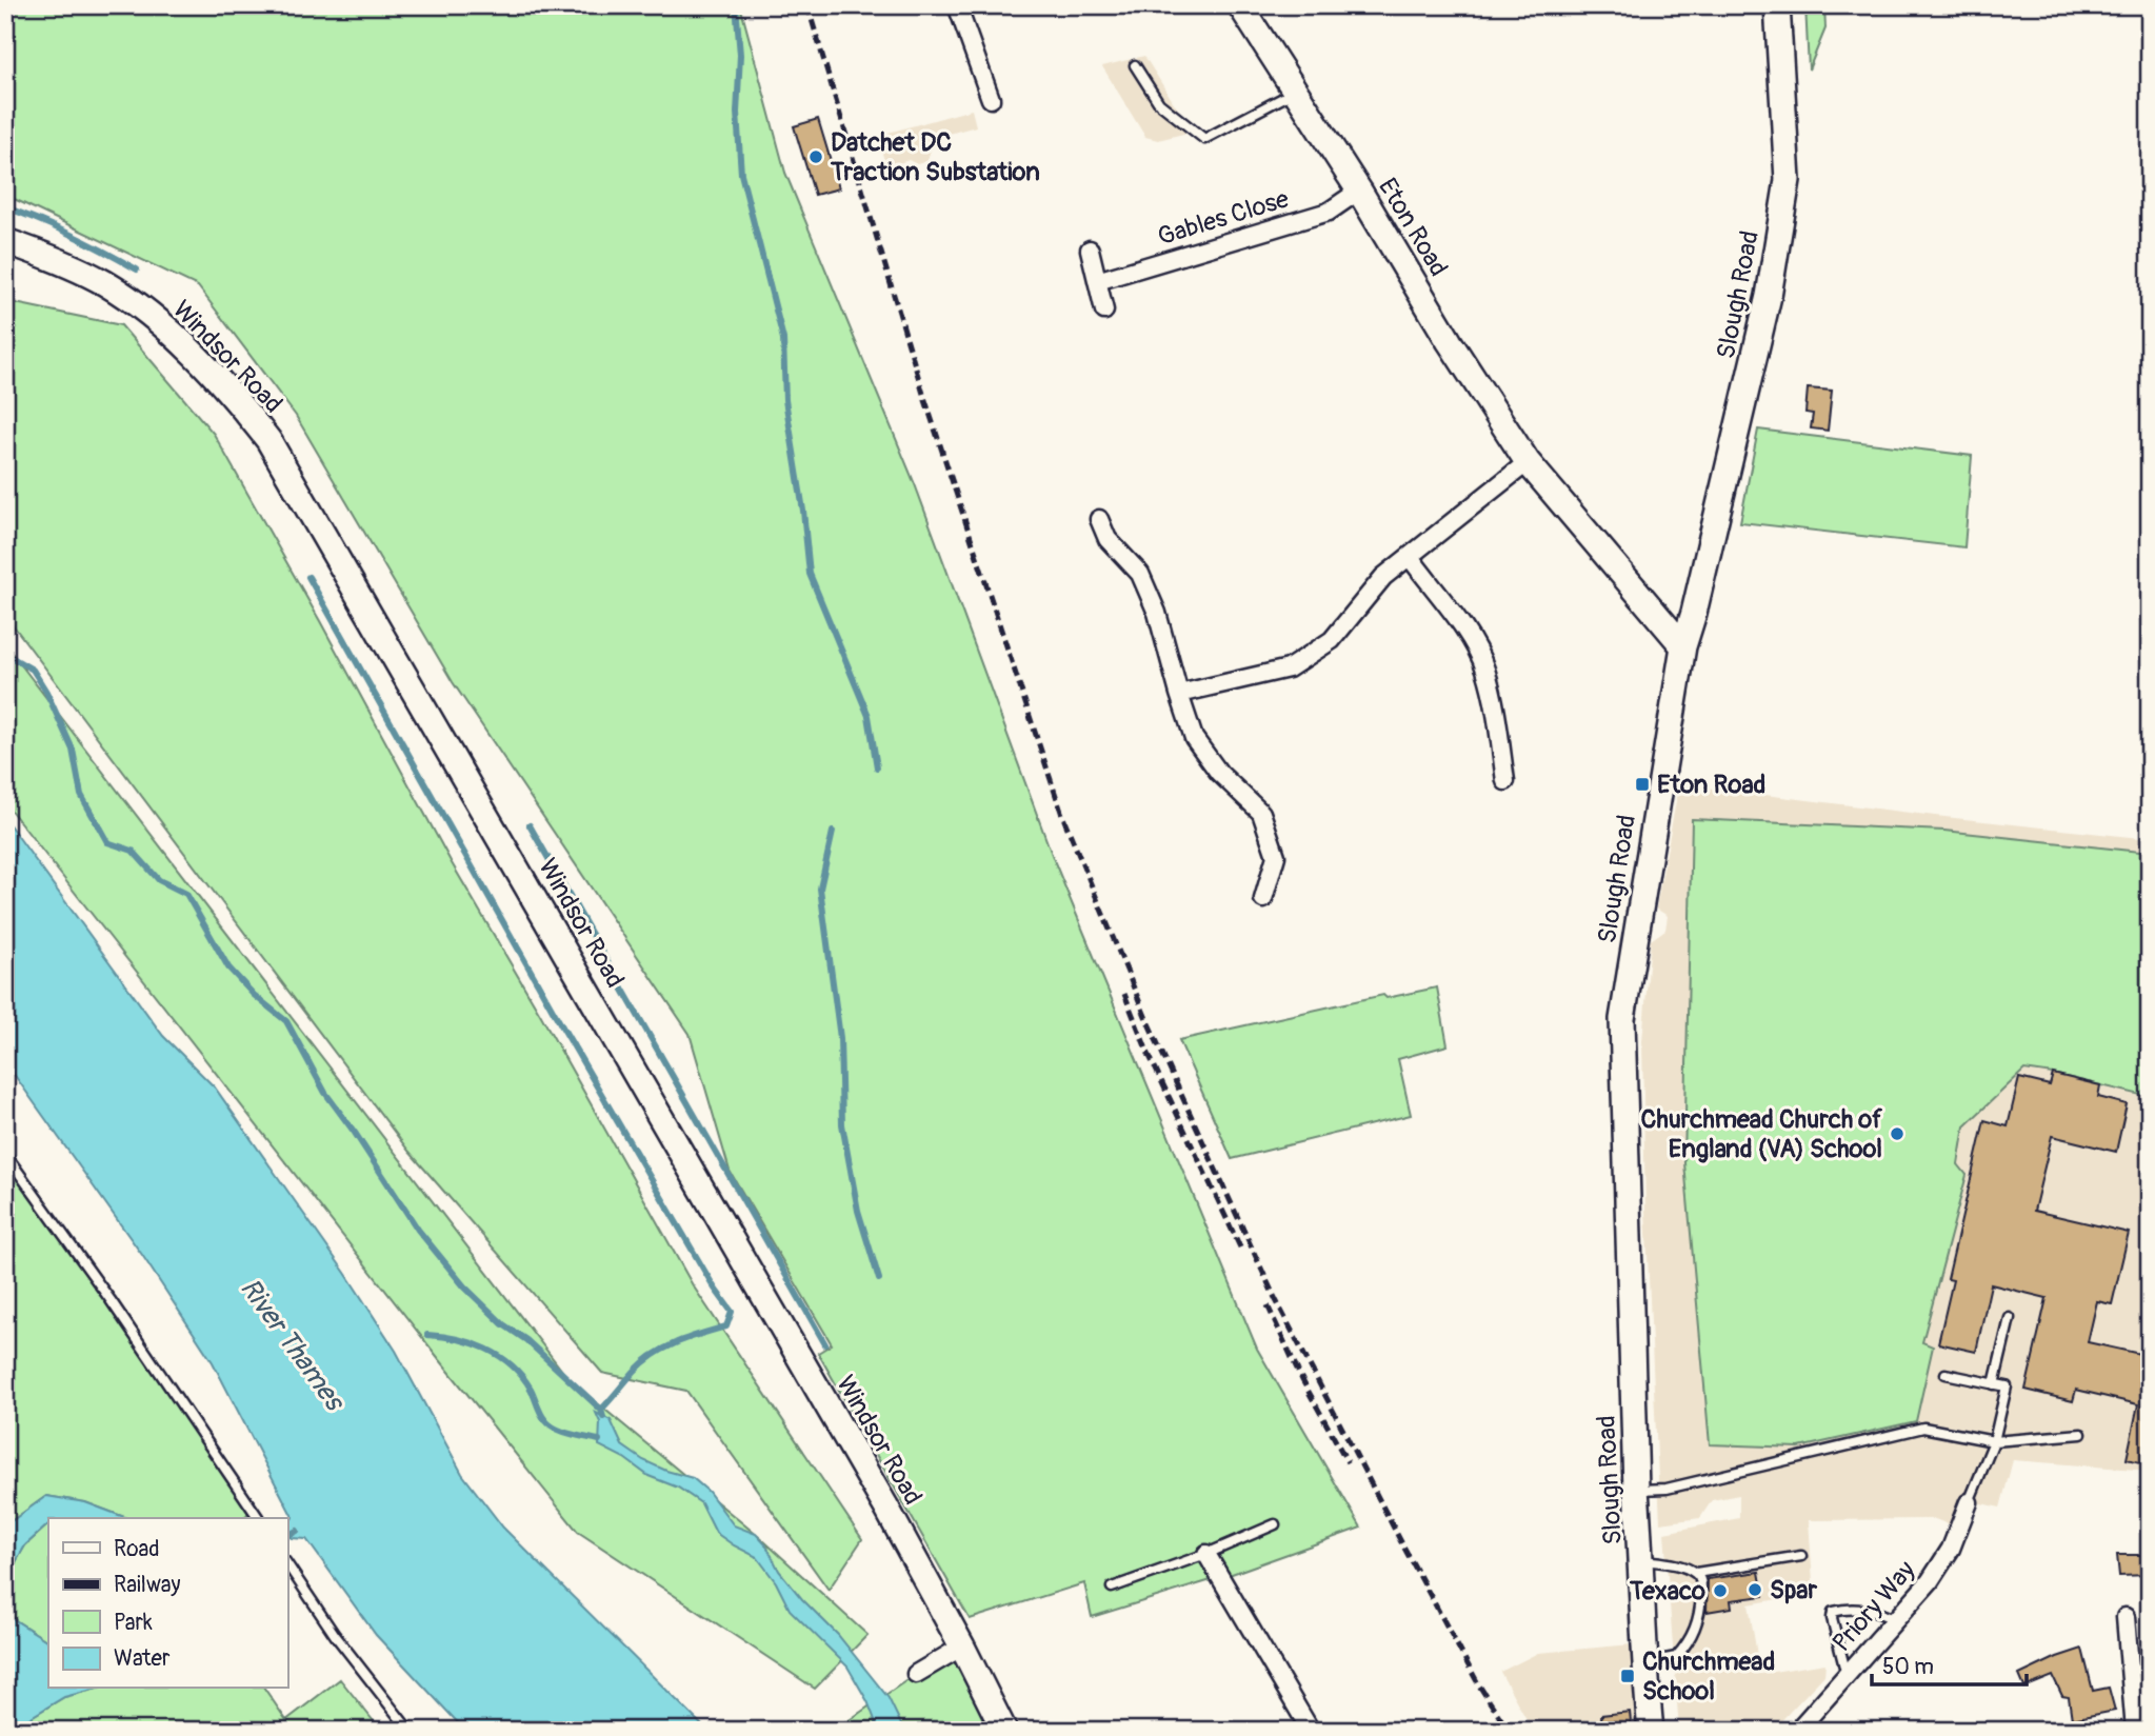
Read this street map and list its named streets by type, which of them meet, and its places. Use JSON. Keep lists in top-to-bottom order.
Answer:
{
  "streets": {
    "main road": ["Eton Road", "Slough Road", "Windsor Road"],
    "street": ["Gables Close", "Priory Way"]
  },
  "crossings": [
    ["Gables Close", "Eton Road"],
    ["Eton Road", "Slough Road"]
  ],
  "water": ["River Thames"],
  "places": {
    "other": [
      "Datchet DC Traction Substation",
      "Churchmead Church of England (VA) School",
      "Spar",
      "Texaco"
    ],
    "transit": ["Eton Road", "Churchmead School"]
  },
  "legend": [
    "Road",
    "Railway",
    "Park",
    "Water"
  ],
  "scale_bar": "50 m"
}
